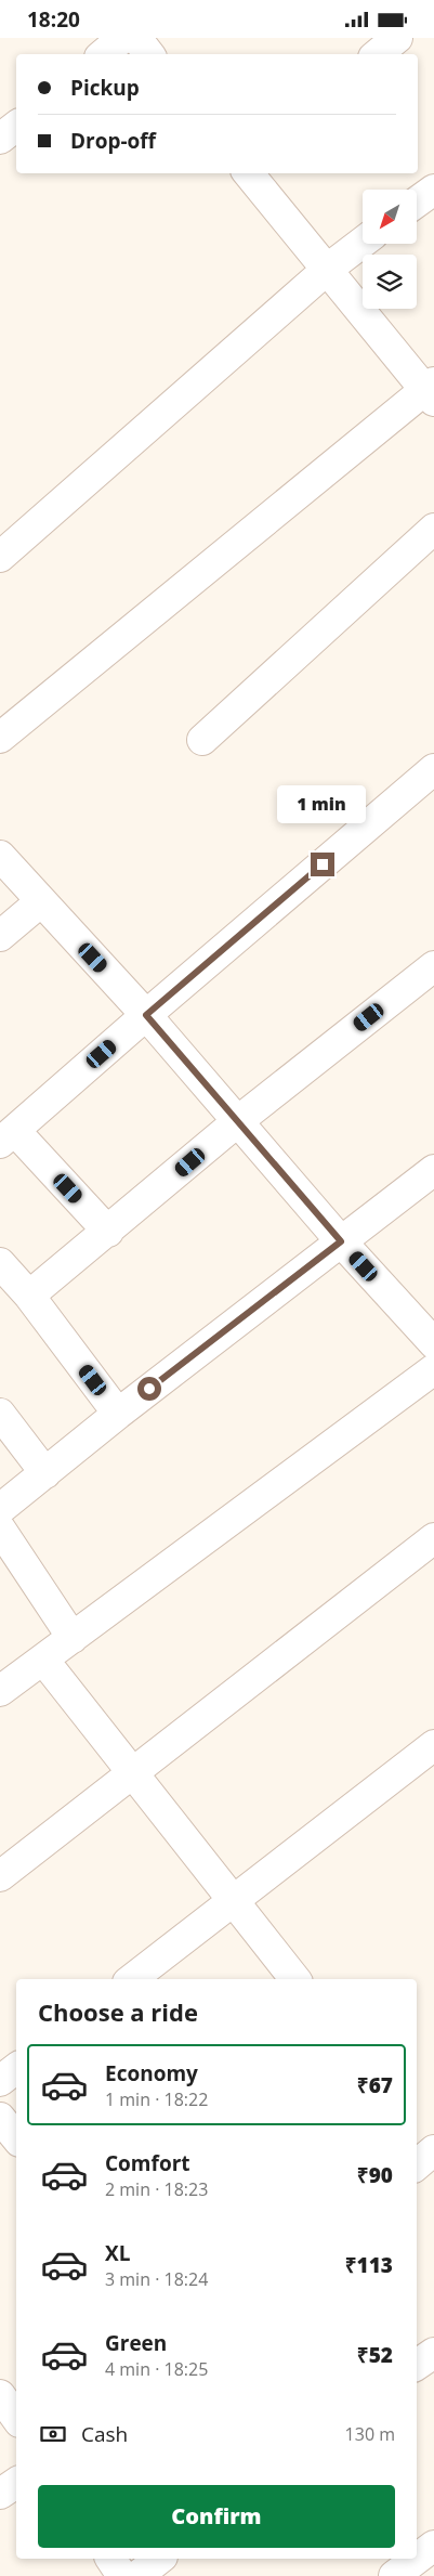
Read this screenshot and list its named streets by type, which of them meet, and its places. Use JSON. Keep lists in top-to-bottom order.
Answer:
{
  "north": "bottom left",
  "page": {
    "status": "18:20",
    "banner": ["Pickup", "Drop-off"],
    "bubble": "1 min",
    "heading": "Choose a ride",
    "list": [
      {
        "name": "Economy",
        "note": "1 min · 18:22",
        "value": "₹67"
      },
      {
        "name": "Comfort",
        "note": "2 min · 18:23",
        "value": "₹90"
      },
      {
        "name": "XL",
        "note": "3 min · 18:24",
        "value": "₹113"
      },
      {
        "name": "Green",
        "note": "4 min · 18:25",
        "value": "₹52"
      }
    ],
    "pay": ["Cash", "130 m"],
    "buttons": "Confirm"
  }
}
